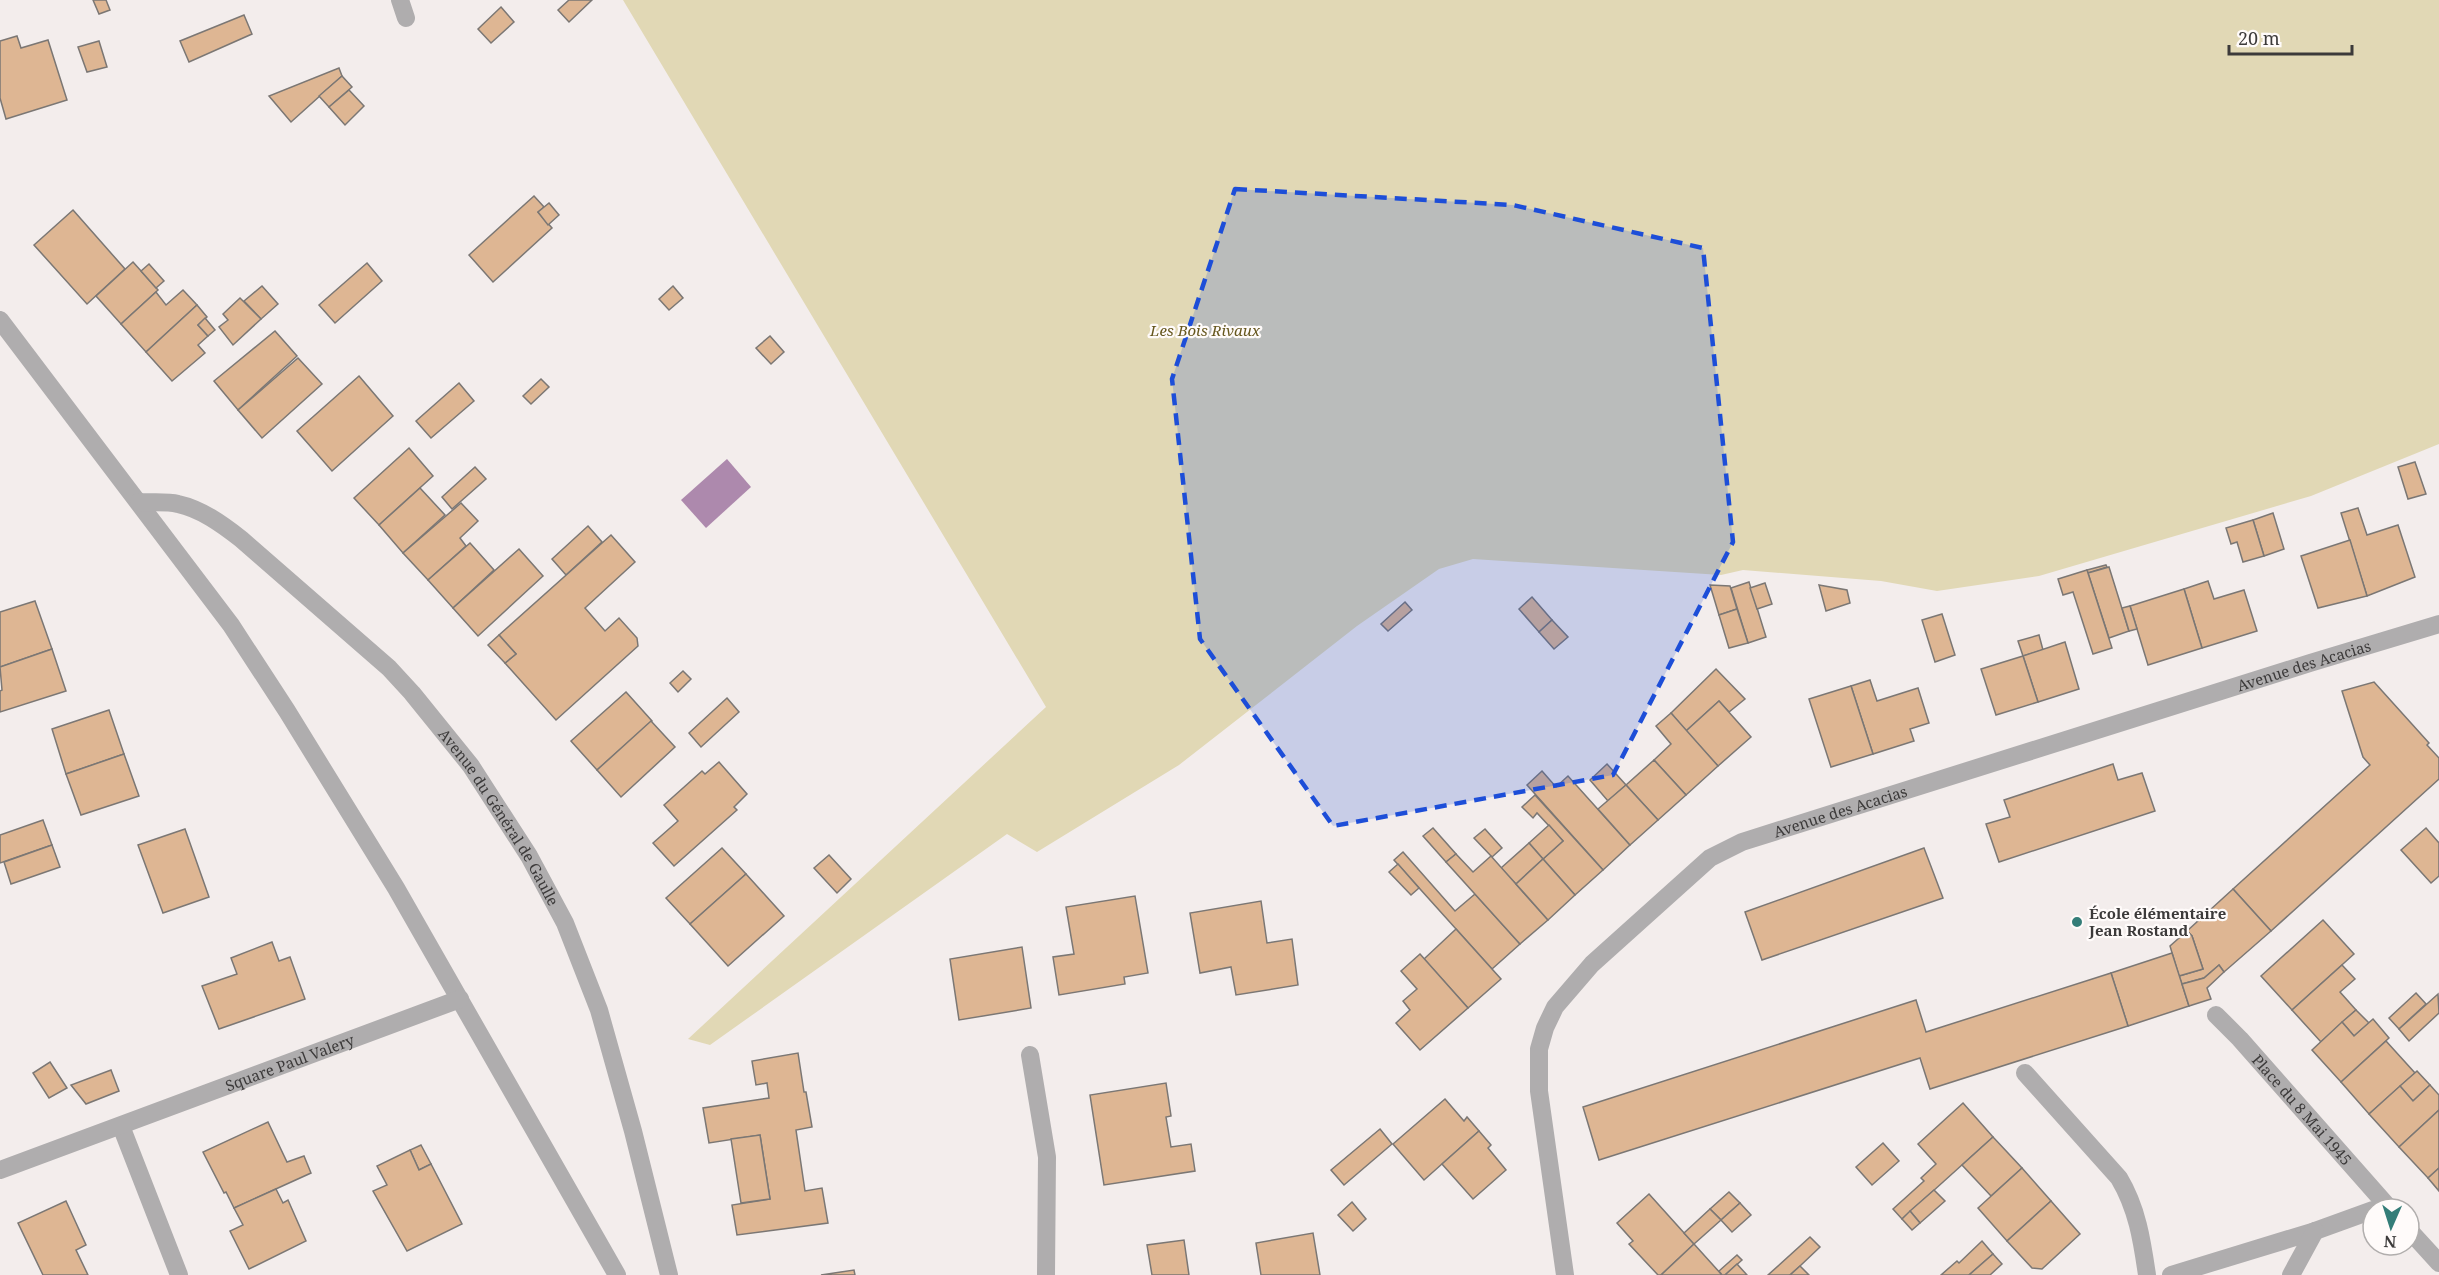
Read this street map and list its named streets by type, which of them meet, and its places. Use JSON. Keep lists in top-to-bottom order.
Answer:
{
  "streets": {
    "street": [
      "Avenue des Acacias",
      "Avenue du Général de Gaulle",
      "Square Paul Valery",
      "Place du 8 Mai 1945"
    ]
  },
  "parks": ["Les Bois Rivaux"],
  "places": ["École élémentaire Jean Rostand"],
  "scale_bar": "20 m",
  "north": "bottom"
}
